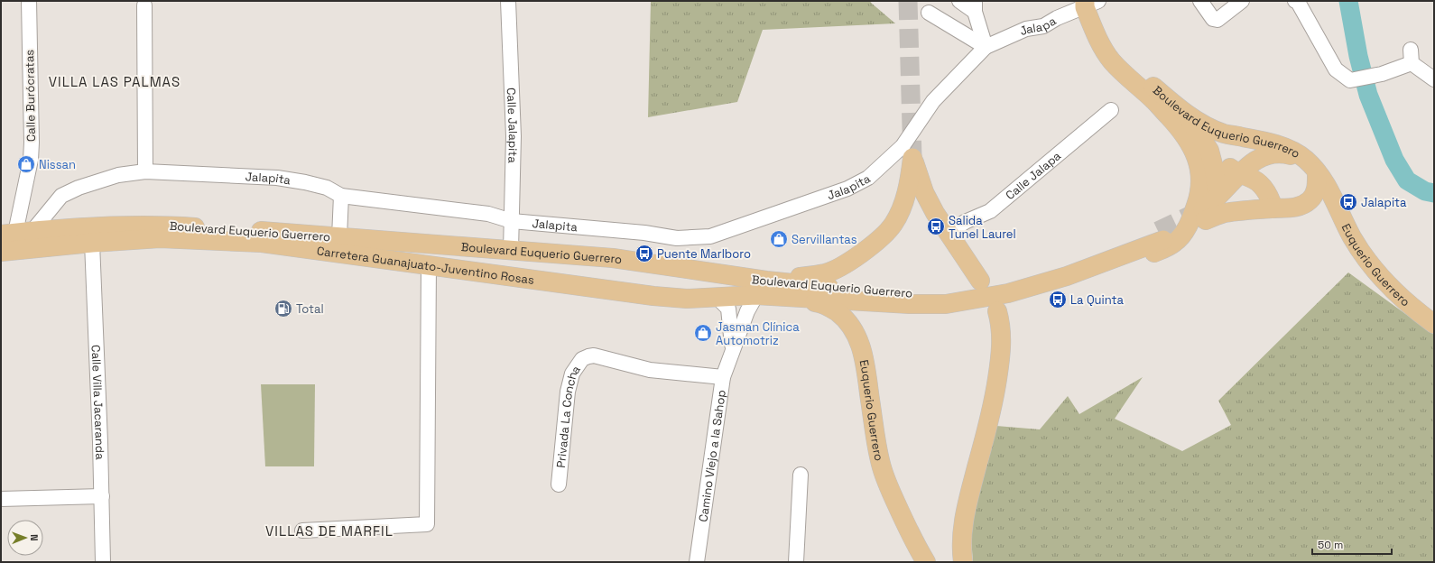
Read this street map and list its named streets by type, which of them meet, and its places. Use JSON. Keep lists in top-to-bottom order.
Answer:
{
  "streets": {
    "main road": ["Boulevard Euquerio Guerrero", "Euquerio Guerrero", "Carretera Guanajuato-Juventino Rosas"],
    "street": [
      "Jalapa",
      "Calle Burócratas",
      "Calle Jalapita",
      "Calle Jalapa",
      "Jalapita",
      "Calle Villa Jacaranda",
      "Privada La Concha",
      "Camino Viejo a la Sahop"
    ]
  },
  "crossings": [
    ["Jalapa", "Boulevard Euquerio Guerrero"],
    ["Jalapa", "Jalapita"],
    ["Calle Burócratas", "Boulevard Euquerio Guerrero"],
    ["Calle Burócratas", "Jalapita"],
    ["Boulevard Euquerio Guerrero", "Calle Jalapita"],
    ["Boulevard Euquerio Guerrero", "Jalapita"],
    ["Boulevard Euquerio Guerrero", "Euquerio Guerrero"],
    ["Boulevard Euquerio Guerrero", "Carretera Guanajuato-Juventino Rosas"],
    ["Boulevard Euquerio Guerrero", "Camino Viejo a la Sahop"],
    ["Calle Jalapita", "Jalapita"],
    ["Euquerio Guerrero", "Carretera Guanajuato-Juventino Rosas"],
    ["Carretera Guanajuato-Juventino Rosas", "Calle Villa Jacaranda"],
    ["Carretera Guanajuato-Juventino Rosas", "Camino Viejo a la Sahop"],
    ["Privada La Concha", "Camino Viejo a la Sahop"]
  ],
  "districts": ["VILLA LAS PALMAS", "VILLAS DE MARFIL"],
  "places": {
    "shop": ["Nissan", "Servillantas", "Jasman Clínica Automotriz"],
    "bus stop": [
      "Jalapita",
      "Salida Tunel Laurel",
      "Puente Marlboro",
      "La Quinta"
    ],
    "fuel station": ["Total"]
  },
  "scale_bar": "50 m",
  "north": "right"
}
